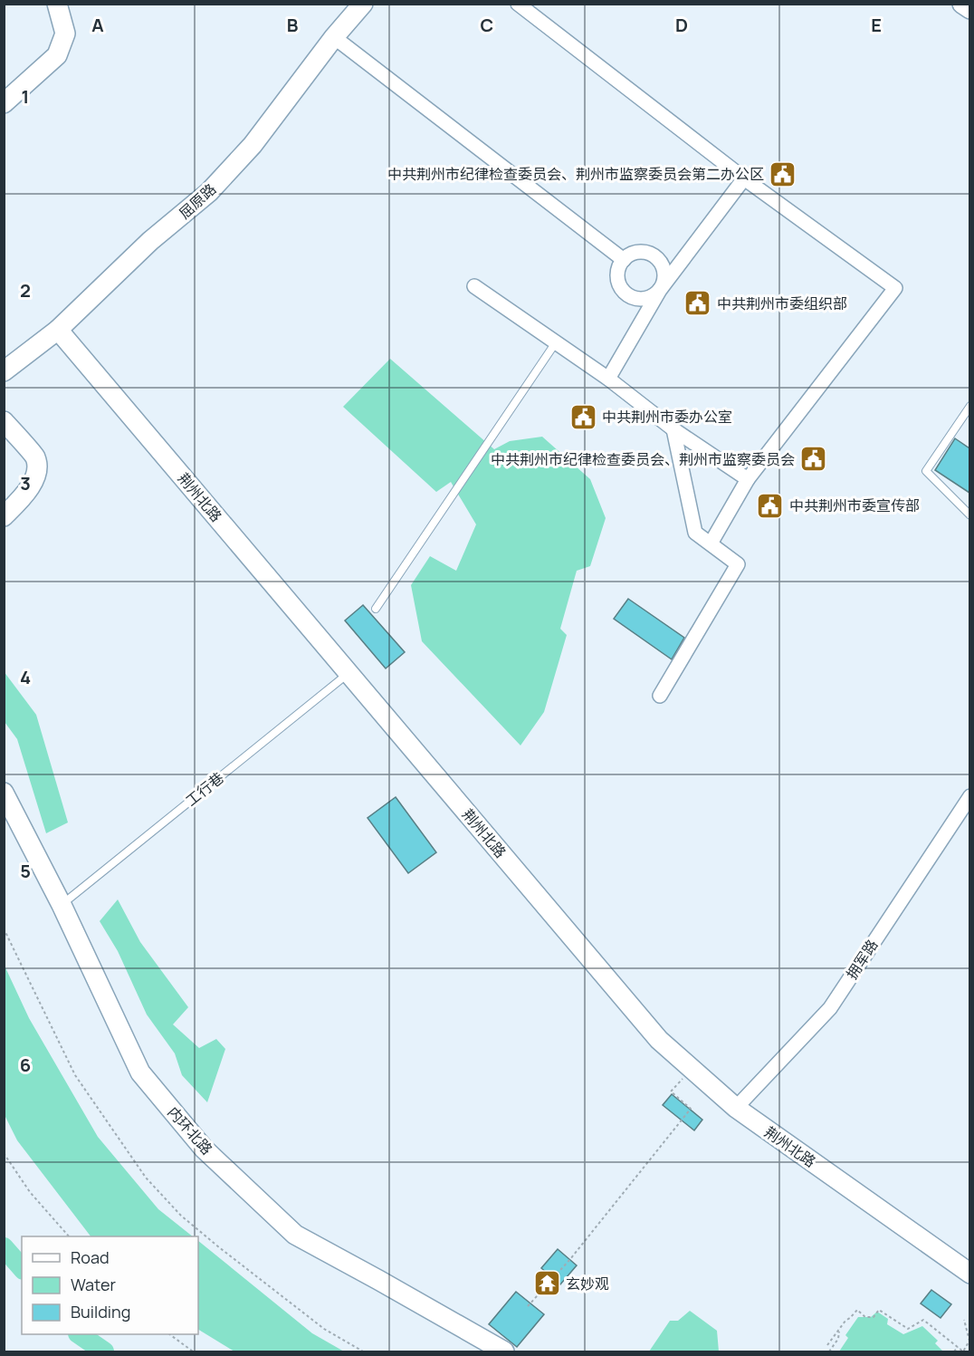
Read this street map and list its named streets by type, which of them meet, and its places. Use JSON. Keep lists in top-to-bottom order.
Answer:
{
  "streets": {
    "street": [
      "屈原路",
      "荆州北路",
      "拥军路",
      "内环北路"
    ],
    "lane": ["工行巷"]
  },
  "crossings": [
    ["屈原路", "荆州北路"],
    ["荆州北路", "工行巷"],
    ["荆州北路", "拥军路"],
    ["工行巷", "内环北路"]
  ],
  "places": {
    "public building": [
      "中共荆州市纪律检查委员会、荆州市监察委员会第二办公区",
      "中共荆州市委组织部",
      "中共荆州市委办公室",
      "中共荆州市纪律检查委员会、荆州市监察委员会",
      "中共荆州市委宣传部"
    ],
    "temple": ["玄妙观"]
  },
  "legend": ["Road", "Water", "Building"],
  "grid": {
    "columns": [
      "A",
      "B",
      "C",
      "D",
      "E"
    ],
    "rows": [
      "1",
      "2",
      "3",
      "4",
      "5",
      "6"
    ]
  }
}
